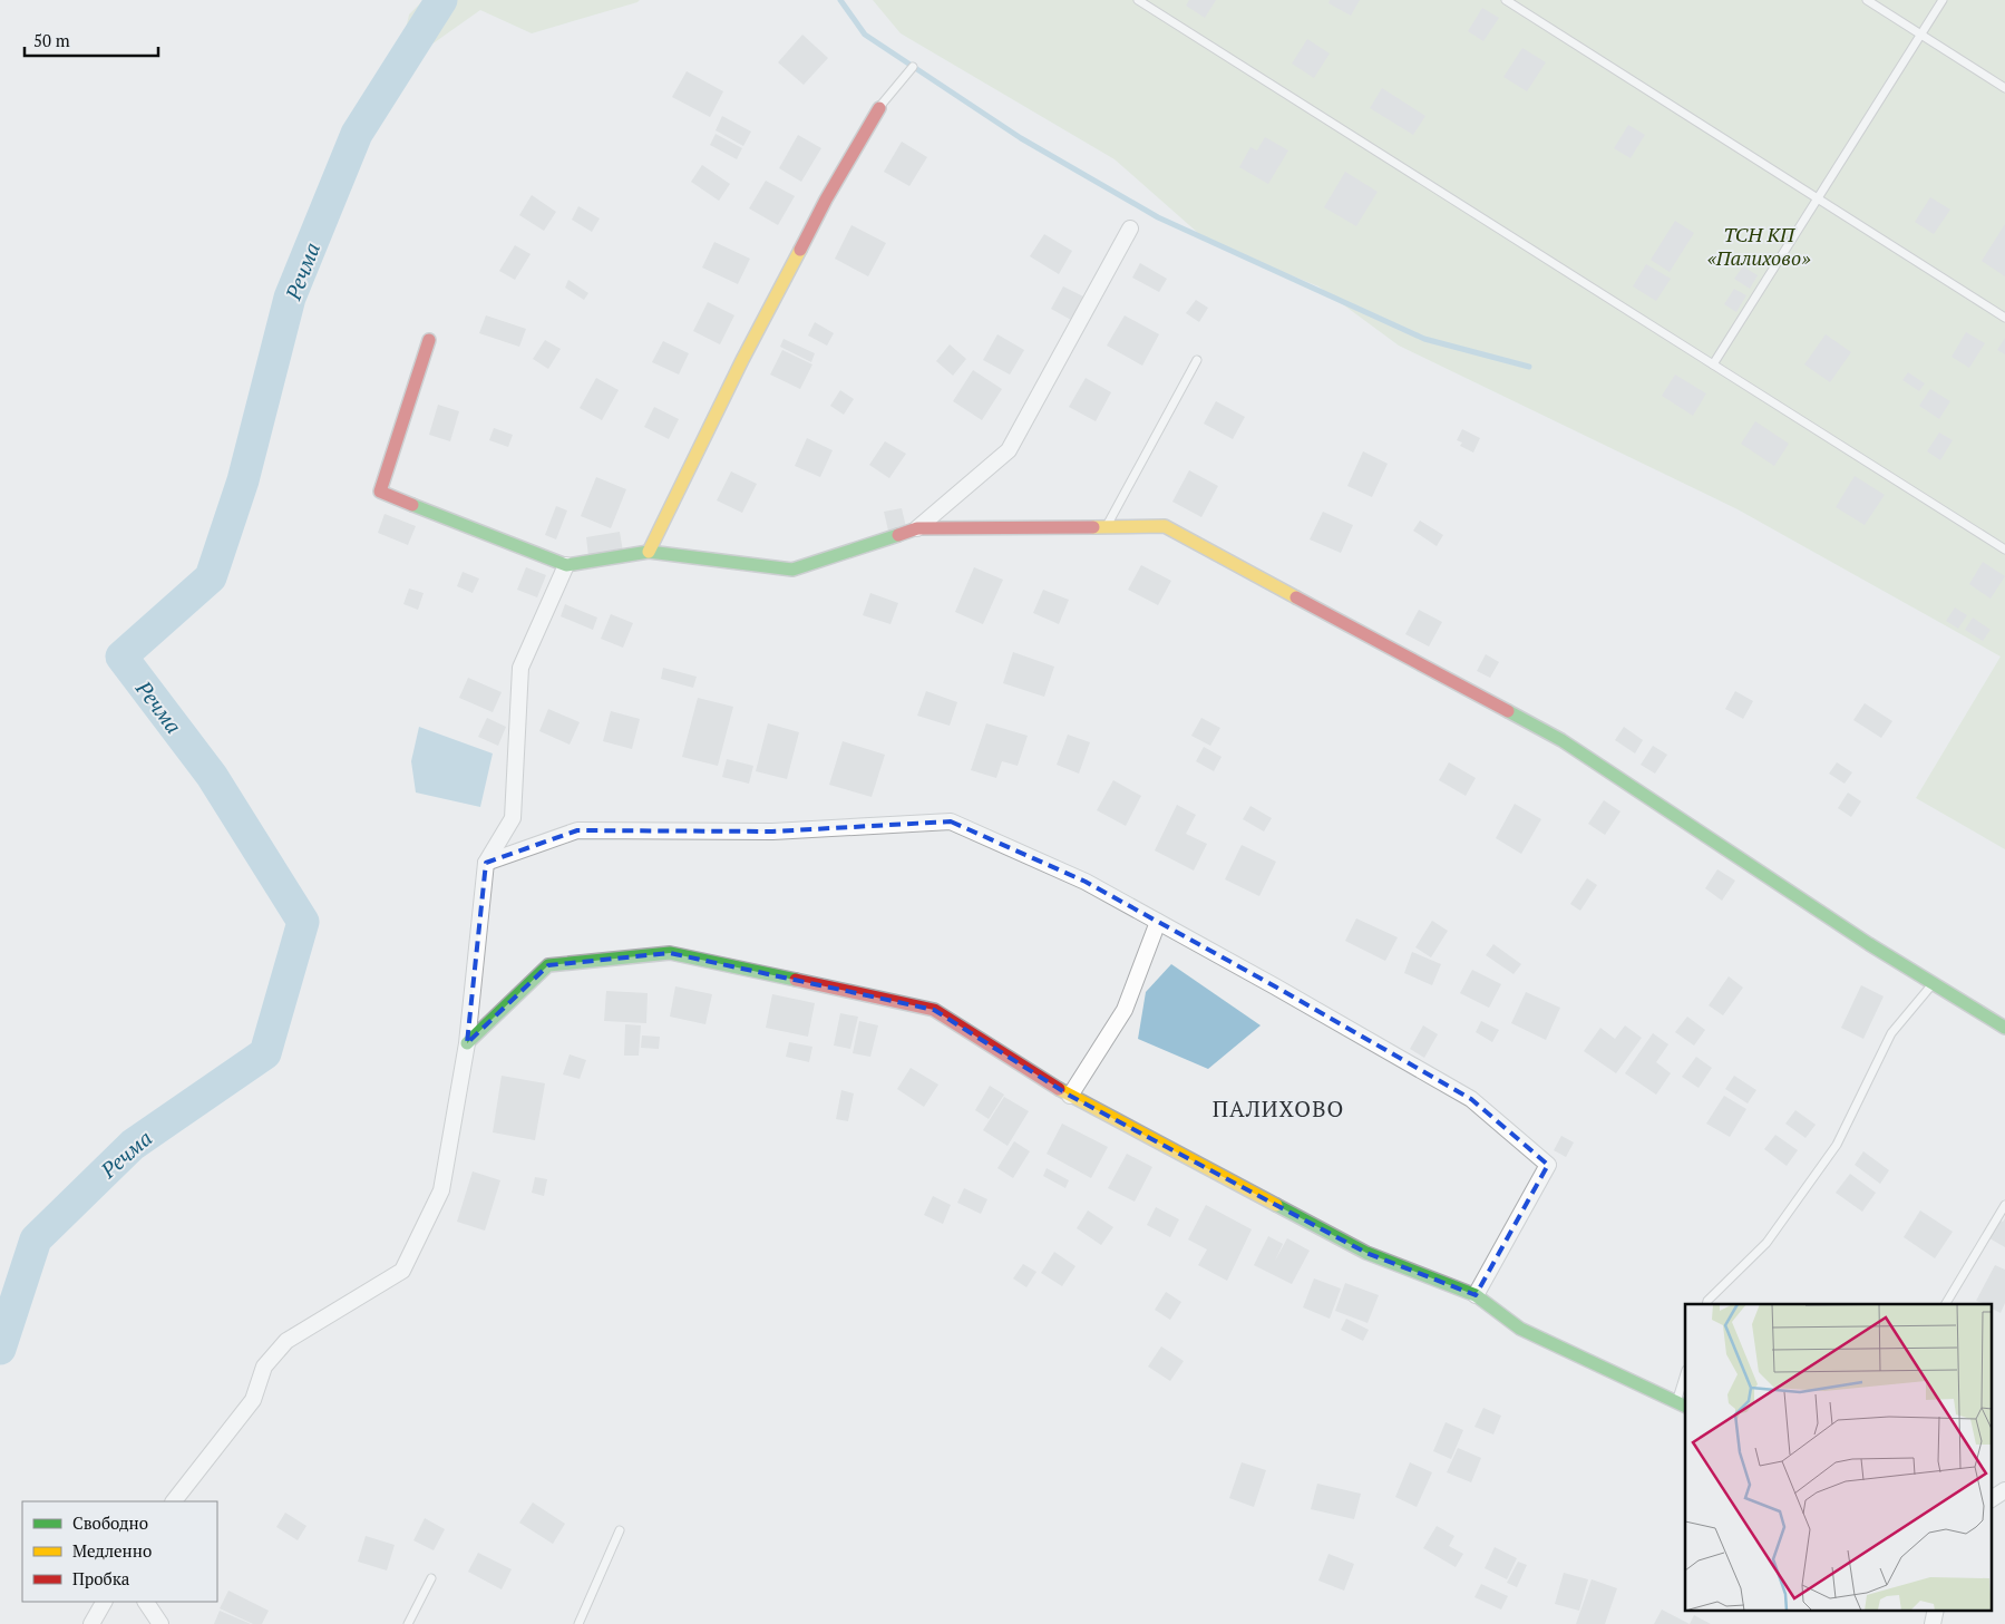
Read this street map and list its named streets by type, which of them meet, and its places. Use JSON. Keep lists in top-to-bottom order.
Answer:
{
  "districts": ["ПАЛИХОВО"],
  "water": ["Речма"],
  "parks": ["ТСН КП «Палихово»"],
  "legend": ["Свободно", "Медленно", "Пробка"],
  "scale_bar": "50 m"
}
